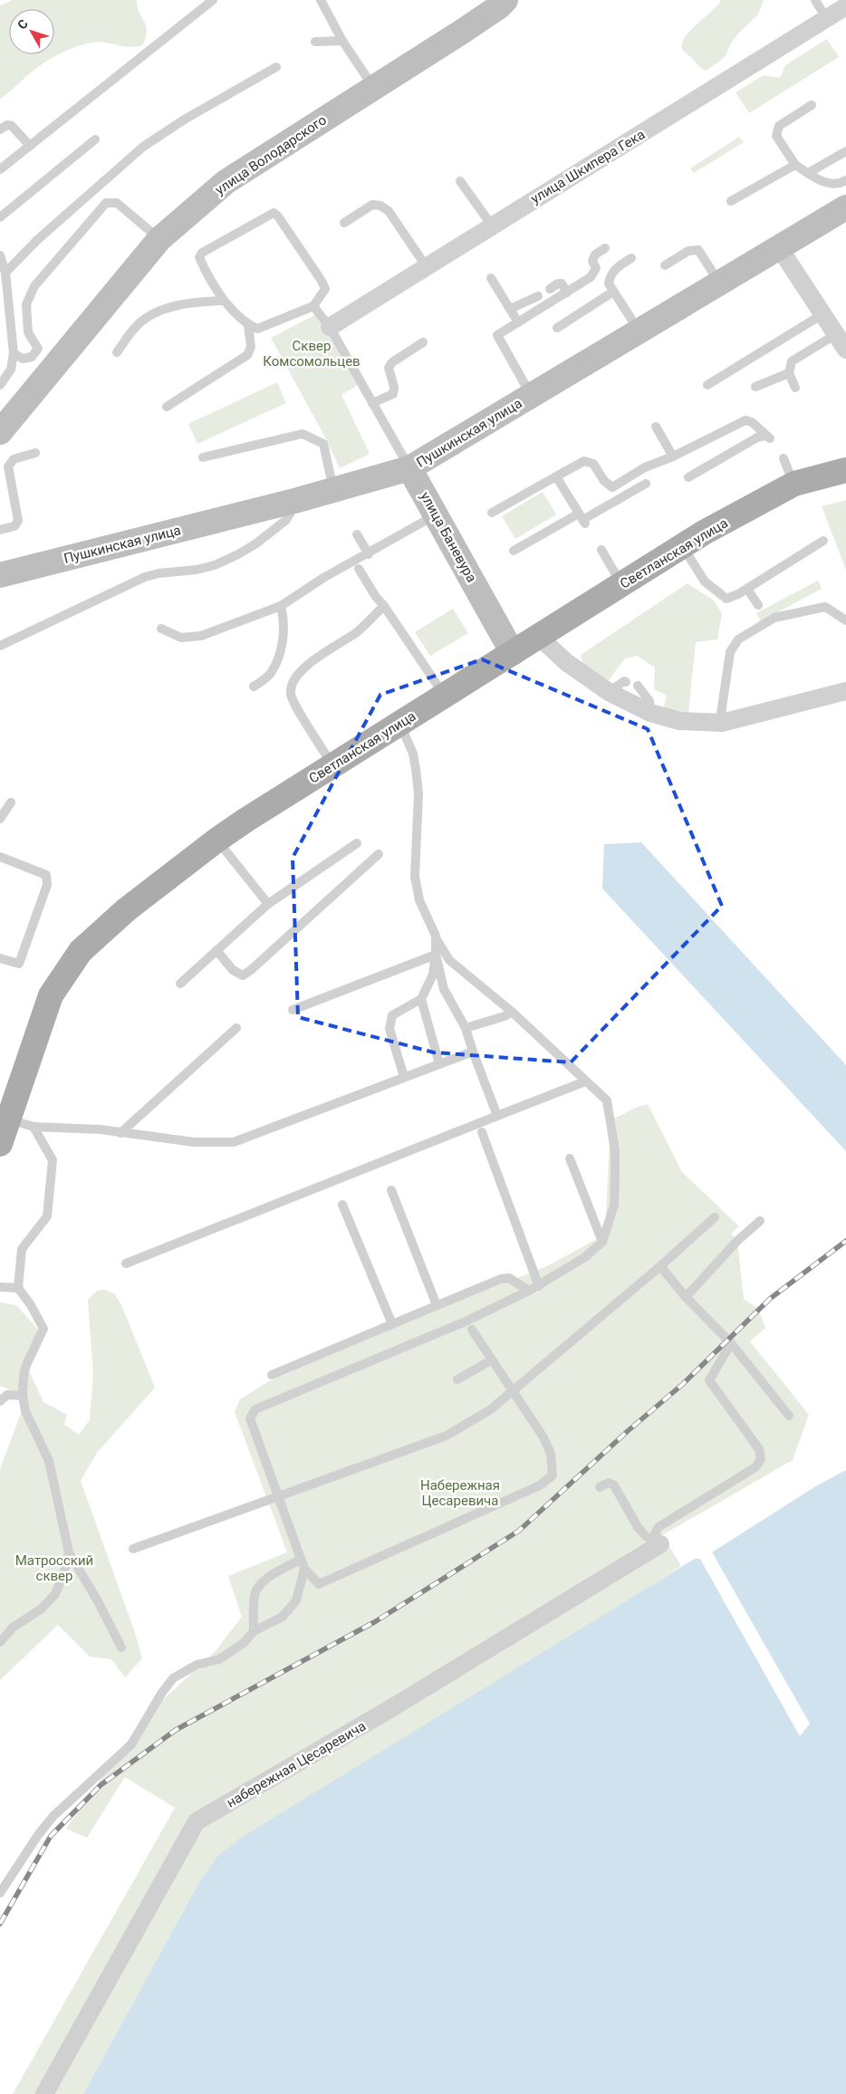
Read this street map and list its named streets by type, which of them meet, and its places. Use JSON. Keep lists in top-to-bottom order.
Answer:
{
  "streets": {
    "main road": [
      "улица Володарского",
      "Пушкинская улица",
      "улица Баневура",
      "Светланская улица"
    ],
    "street": ["улица Шкипера Гека", "набережная Цесаревича"]
  },
  "crossings": [
    ["улица Шкипера Гека", "улица Баневура"],
    ["Пушкинская улица", "улица Баневура"],
    ["улица Баневура", "Светланская улица"]
  ],
  "parks": ["Сквер Комсомольцев", "Набережная Цесаревича", "Матросский сквер"],
  "north": "top left"
}
